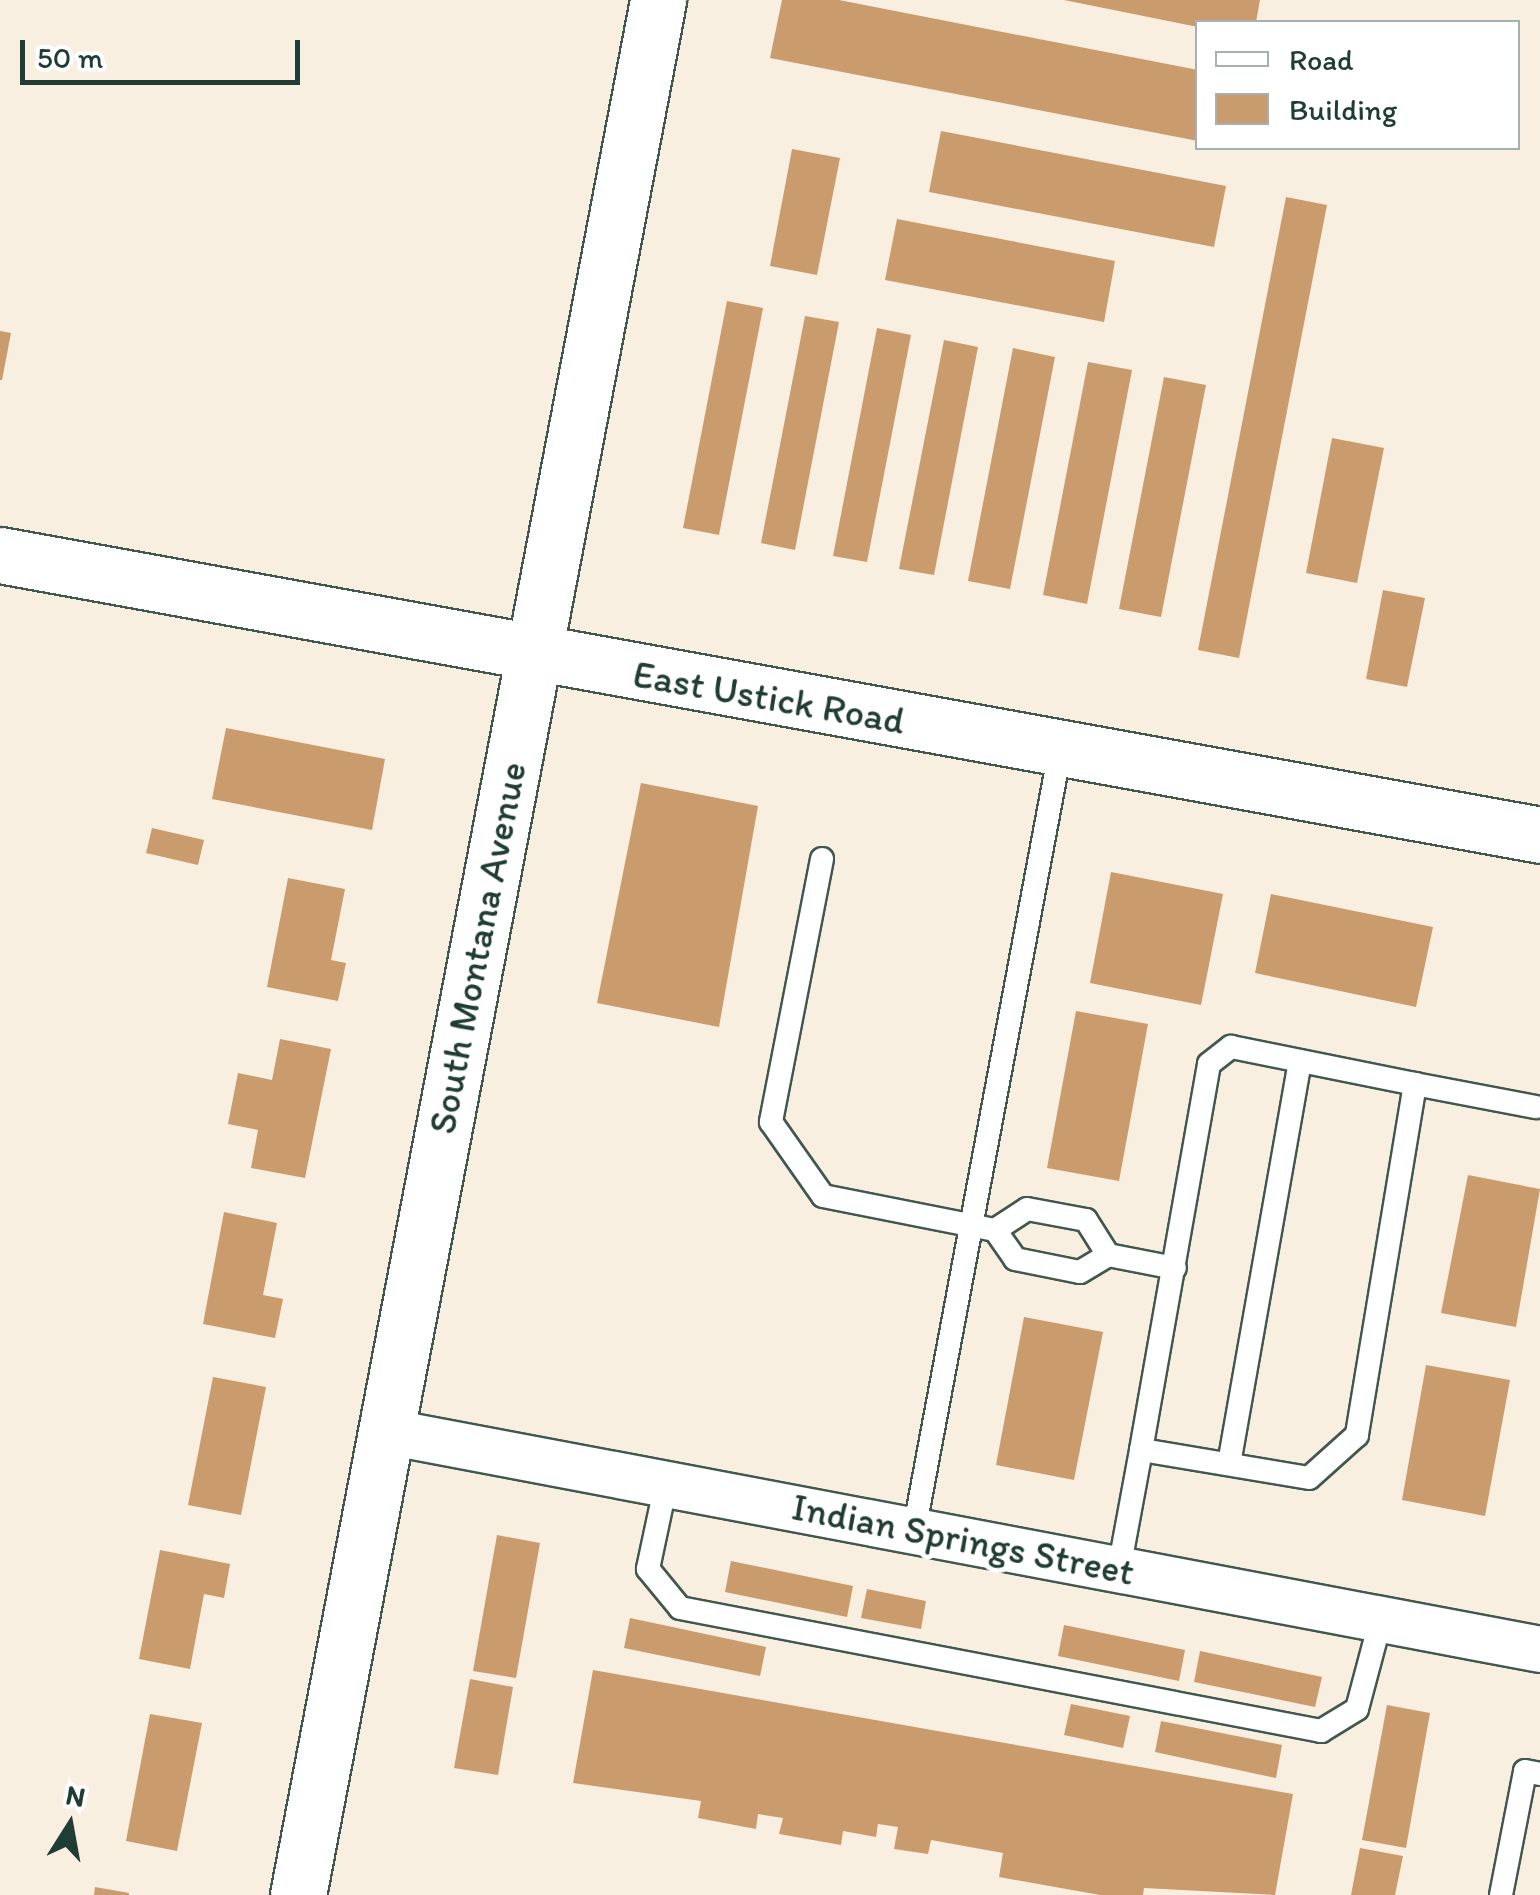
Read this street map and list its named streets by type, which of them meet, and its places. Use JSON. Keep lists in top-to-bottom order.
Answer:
{
  "streets": {
    "street": ["East Ustick Road", "South Montana Avenue", "Indian Springs Street"]
  },
  "crossings": [
    ["East Ustick Road", "South Montana Avenue"],
    ["South Montana Avenue", "Indian Springs Street"]
  ],
  "legend": ["Road", "Building"],
  "scale_bar": "50 m",
  "north": "top"
}
